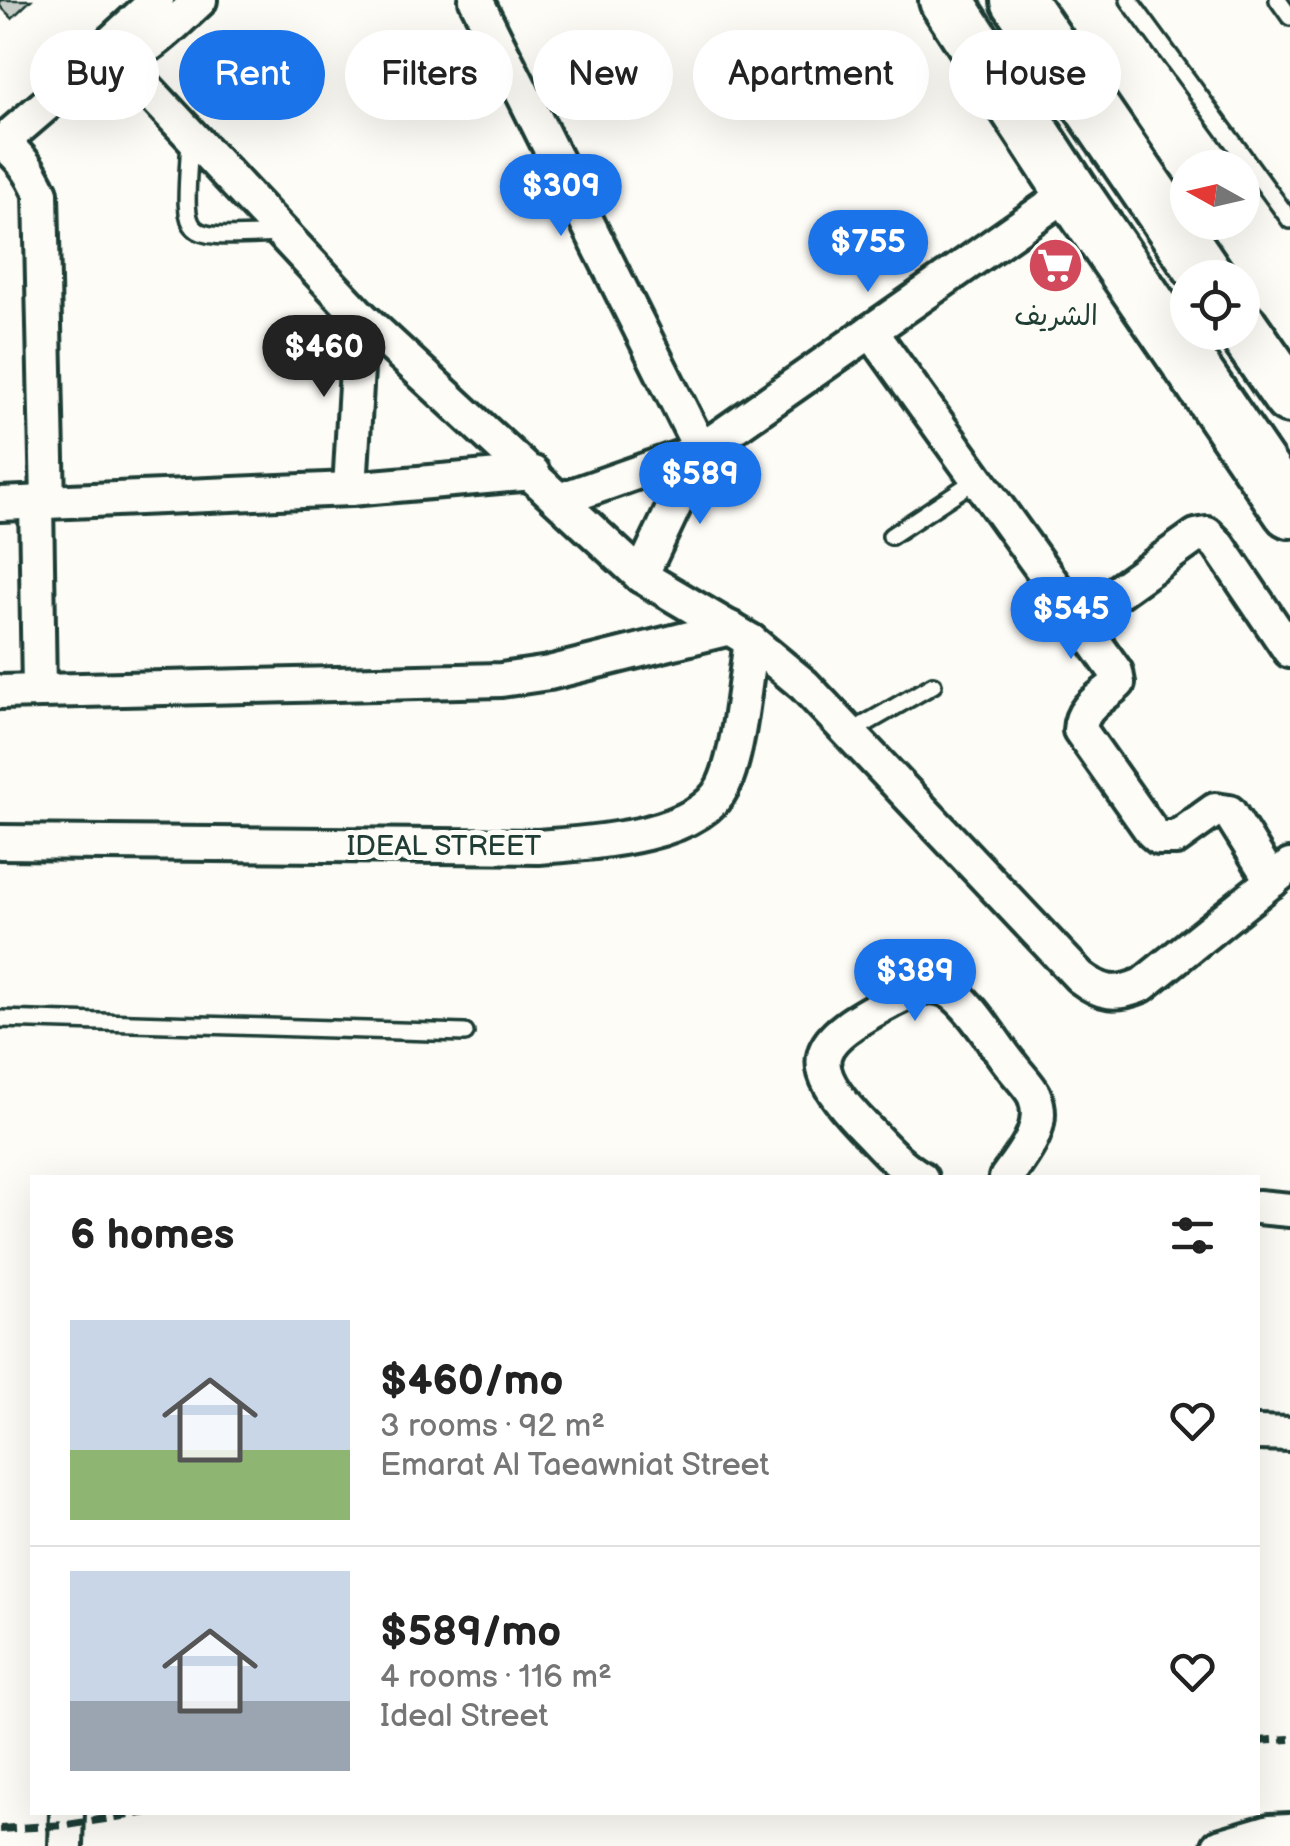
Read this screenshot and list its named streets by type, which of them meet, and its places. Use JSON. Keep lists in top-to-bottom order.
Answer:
{
  "streets": {
    "street": ["IDEAL STREET"]
  },
  "places": {
    "supermarket": ["الشريف"]
  },
  "north": "left",
  "page": {
    "chip": [
      "Buy",
      "Rent",
      "Filters",
      "New",
      "Apartment",
      "House"
    ],
    "price": [
      "$309",
      "$755",
      "$460",
      "$589",
      "$545",
      "$389"
    ],
    "heading": "6 homes",
    "list": [
      {
        "name": "$460/mo",
        "note": "3 rooms · 92 m² · Emarat Al Taeawniat Street"
      },
      {
        "name": "$589/mo",
        "note": "4 rooms · 116 m² · Ideal Street"
      }
    ]
  }
}
